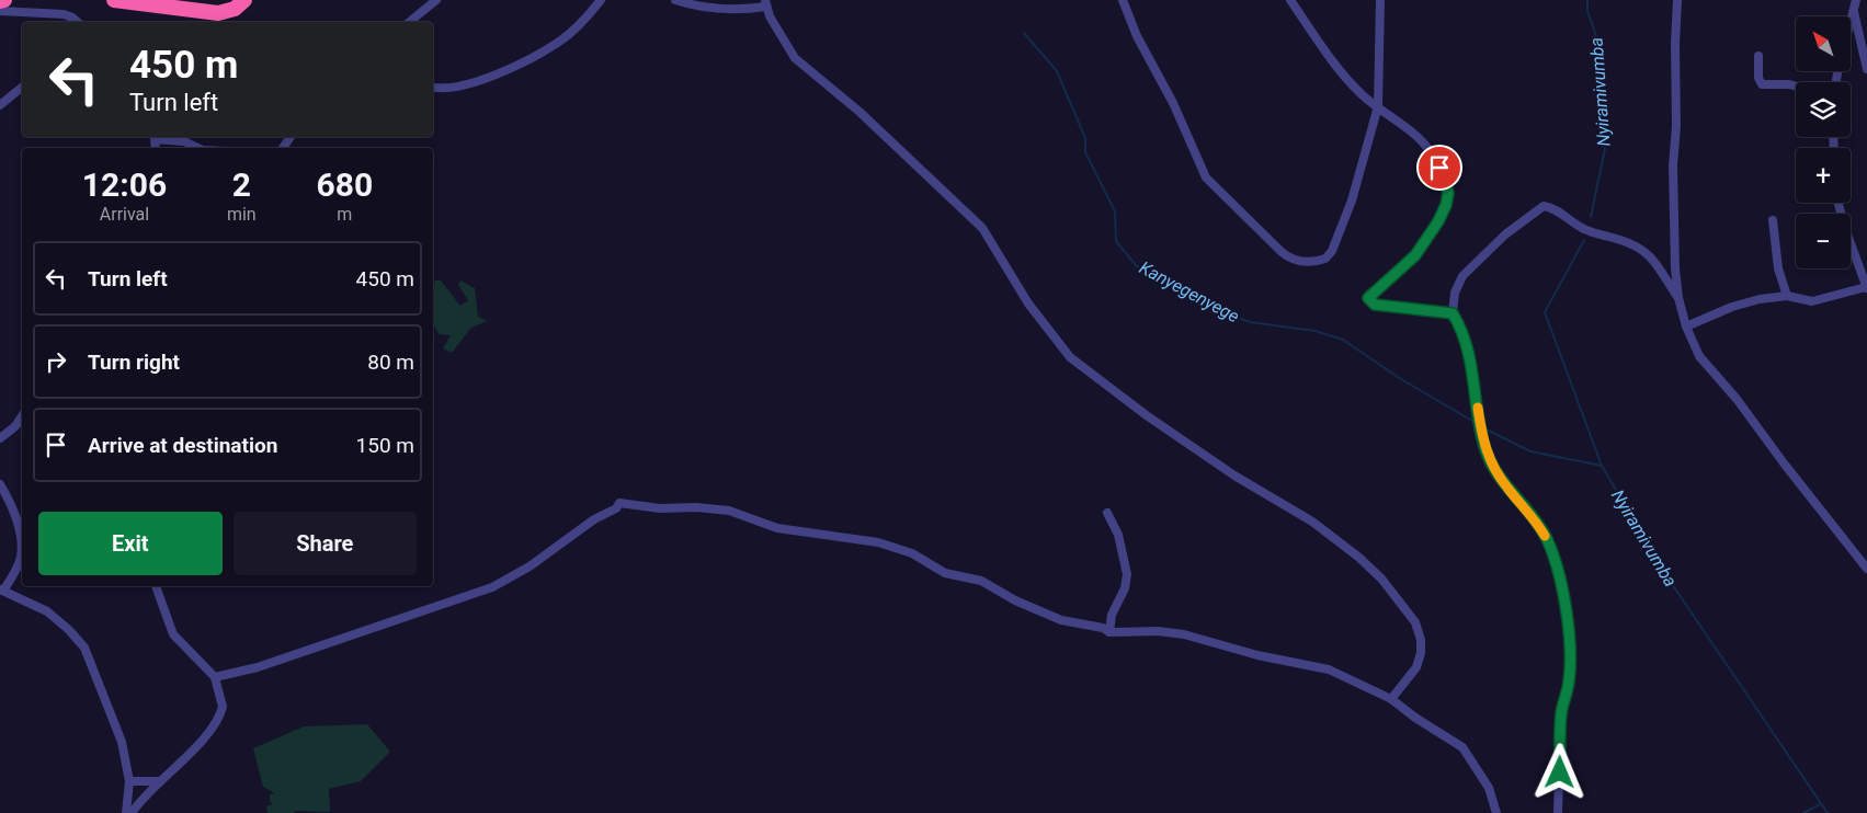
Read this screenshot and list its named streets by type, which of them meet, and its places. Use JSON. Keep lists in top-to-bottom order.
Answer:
{
  "water": ["Nyiramivumba", "Kanyegenyege"],
  "north": "top left",
  "page": {
    "map_buttons": ["+", "−"],
    "turn": ["450 m", "Turn left"],
    "eta": [
      "12:06",
      "Arrival",
      "2",
      "min",
      "680",
      "m"
    ],
    "list": [
      {
        "name": "Turn left",
        "value": "450 m"
      },
      {
        "name": "Turn right",
        "value": "80 m"
      },
      {
        "name": "Arrive at destination",
        "value": "150 m"
      }
    ],
    "buttons": ["Exit", "Share"]
  }
}
